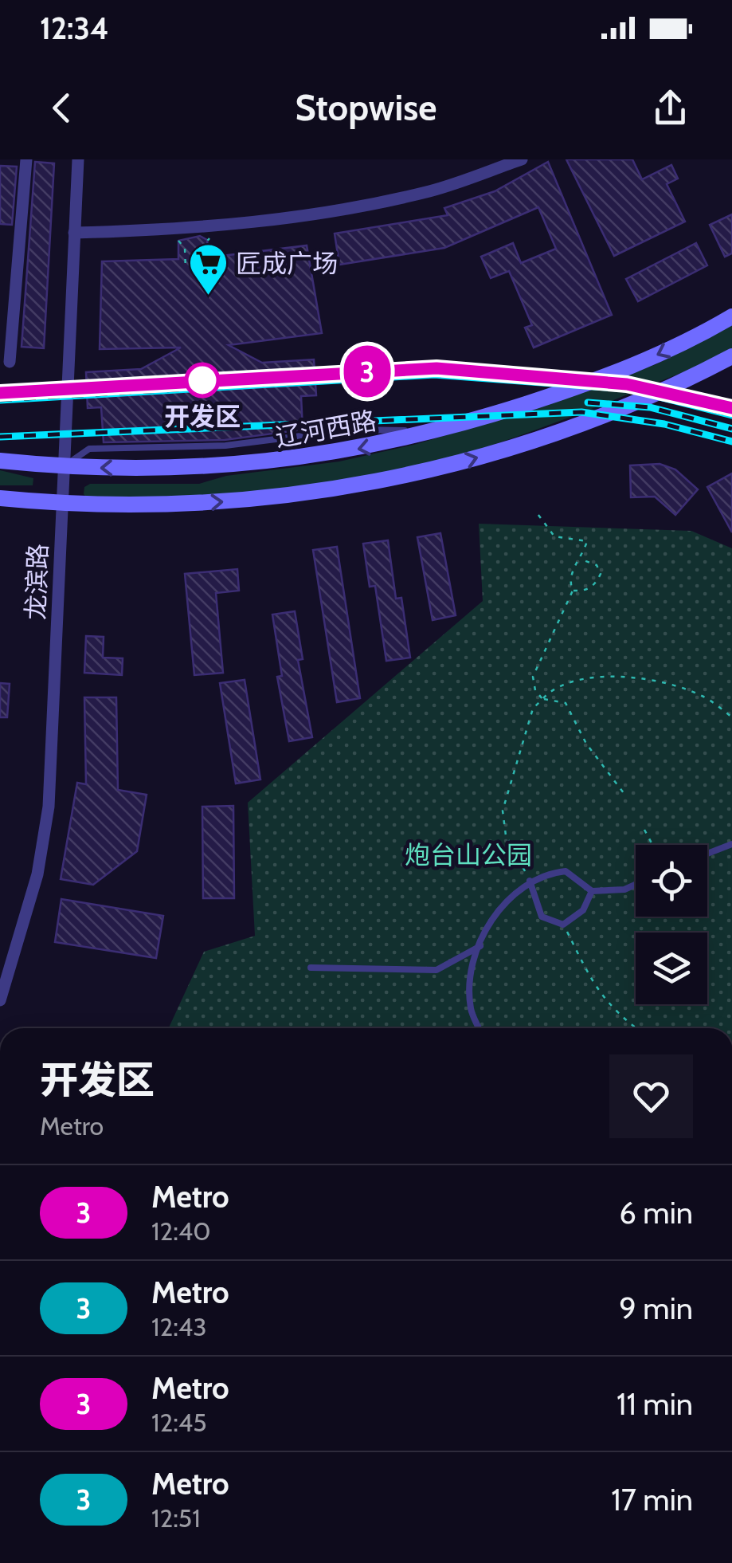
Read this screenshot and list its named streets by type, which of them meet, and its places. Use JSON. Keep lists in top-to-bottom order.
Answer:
{
  "streets": {
    "main road": ["辽河西路"],
    "street": ["龙滨路"]
  },
  "crossings": [
    ["辽河西路", "龙滨路"]
  ],
  "parks": ["炮台山公园"],
  "places": {
    "supermarket": ["匠成广场"],
    "other": ["开发区"]
  },
  "lines": ["metro line 3"],
  "page": {
    "status": "12:34",
    "header": "Stopwise",
    "on_map": "3",
    "heading": ["开发区", "Metro"],
    "list": [
      {
        "mark": "3",
        "name": "Metro",
        "note": "12:40",
        "value": "6 min"
      },
      {
        "mark": "3",
        "name": "Metro",
        "note": "12:43",
        "value": "9 min"
      },
      {
        "mark": "3",
        "name": "Metro",
        "note": "12:45",
        "value": "11 min"
      },
      {
        "mark": "3",
        "name": "Metro",
        "note": "12:51",
        "value": "17 min"
      }
    ]
  }
}
